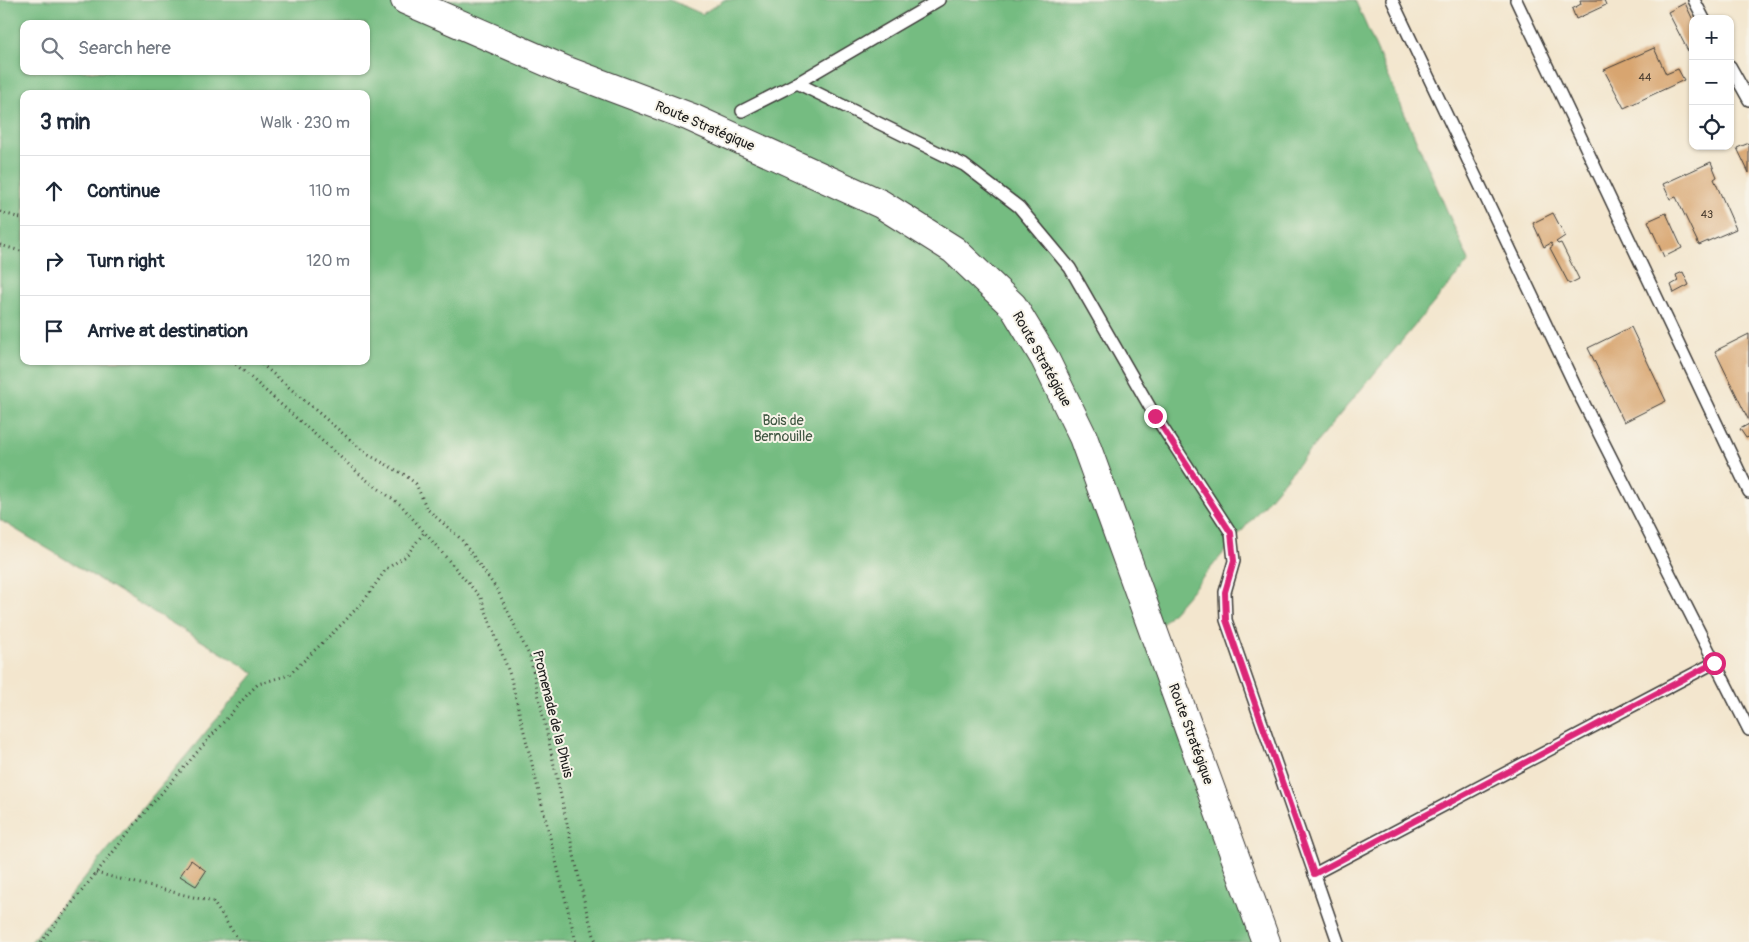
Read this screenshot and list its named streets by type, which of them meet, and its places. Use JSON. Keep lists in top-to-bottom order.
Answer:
{
  "streets": {
    "street": ["Route Stratégique"],
    "path": ["Promenade de la Dhuis"]
  },
  "parks": ["Bois de Bernouille"],
  "house_numbers": ["44", "43"],
  "page": {
    "map_buttons": ["+", "−"],
    "search": "Search here",
    "heading": ["3 min", "Walk · 230 m"],
    "list": [
      ["Continue", "110 m"],
      ["Turn right", "120 m"],
      "Arrive at destination"
    ]
  }
}
